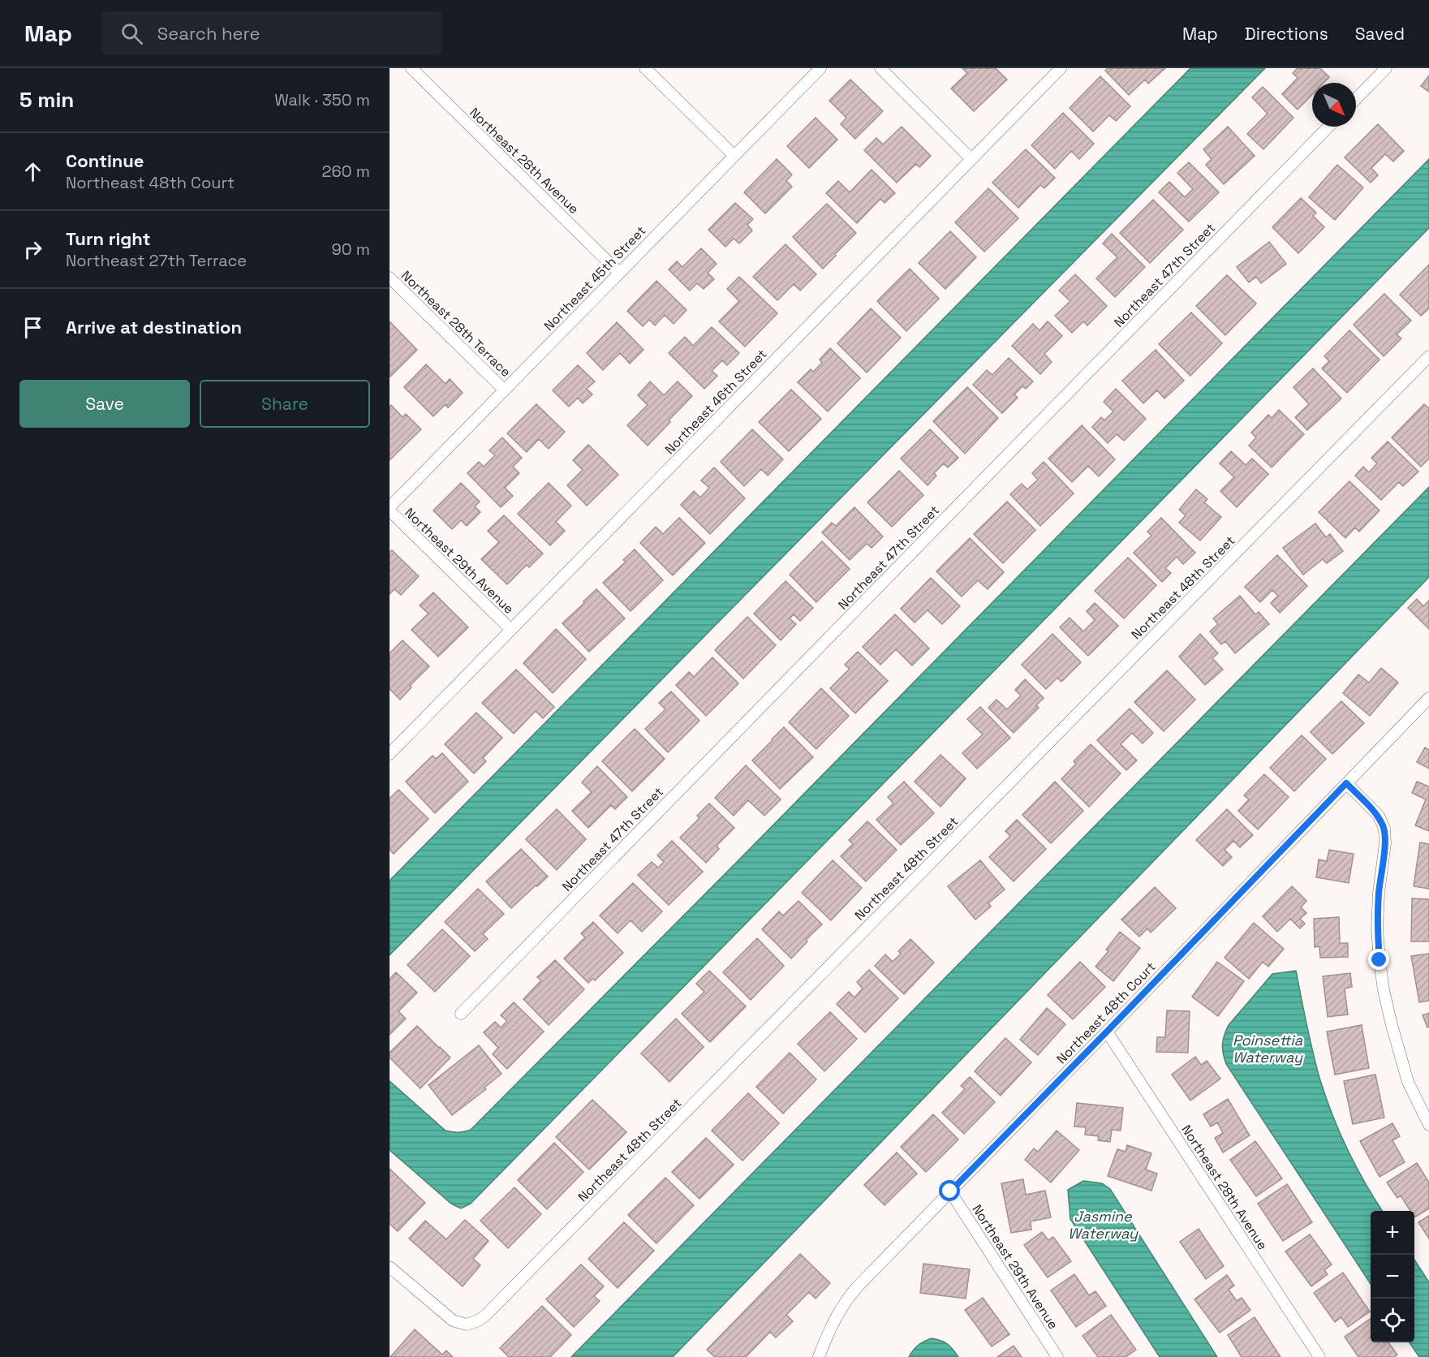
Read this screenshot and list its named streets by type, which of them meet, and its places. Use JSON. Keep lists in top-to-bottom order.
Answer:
{
  "streets": {
    "street": [
      "Northeast 28th Avenue",
      "Northeast 47th Street",
      "Northeast 45th Street",
      "Northeast 28th Terrace",
      "Northeast 46th Street",
      "Northeast 29th Avenue",
      "Northeast 48th Street",
      "Northeast 48th Court"
    ]
  },
  "crossings": [
    ["Northeast 28th Avenue", "Northeast 45th Street"],
    ["Northeast 28th Avenue", "Northeast 48th Court"],
    ["Northeast 45th Street", "Northeast 28th Terrace"],
    ["Northeast 45th Street", "Northeast 29th Avenue"],
    ["Northeast 46th Street", "Northeast 29th Avenue"],
    ["Northeast 29th Avenue", "Northeast 48th Court"]
  ],
  "water": ["Poinsettia Waterway", "Jasmine Waterway"],
  "north": "bottom right",
  "page": {
    "header": "Map",
    "search": "Search here",
    "nav": ["Map", "Directions", "Saved"],
    "heading": ["5 min", "Walk · 350 m"],
    "list": [
      ["Continue", "Northeast 48th Court", "260 m"],
      ["Turn right", "Northeast 27th Terrace", "90 m"],
      "Arrive at destination"
    ],
    "buttons": ["Save", "Share"],
    "map_buttons": ["+", "−"]
  }
}
